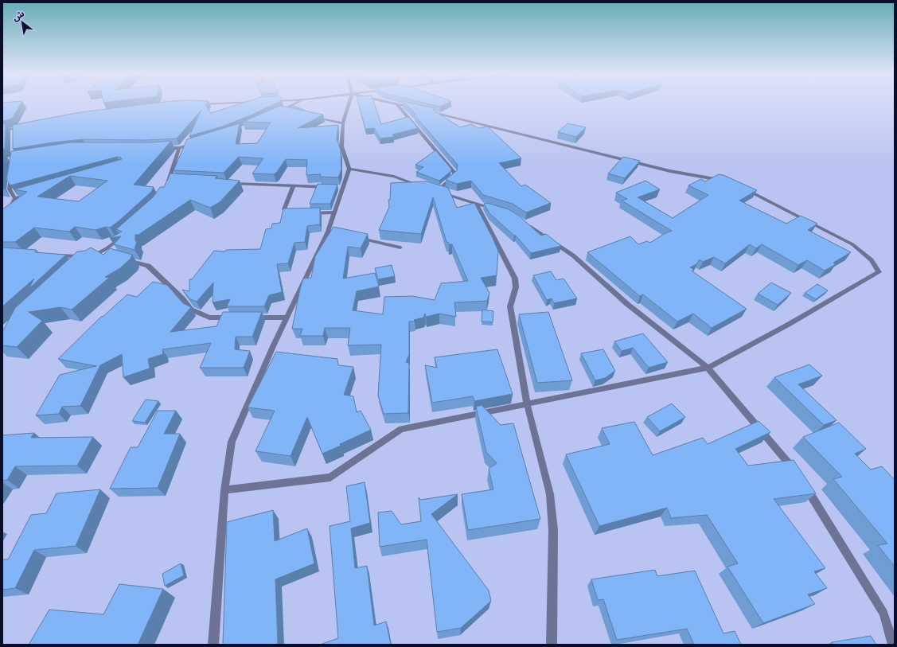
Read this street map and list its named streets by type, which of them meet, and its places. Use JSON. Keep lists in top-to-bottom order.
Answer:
{
  "north": "top left"
}
